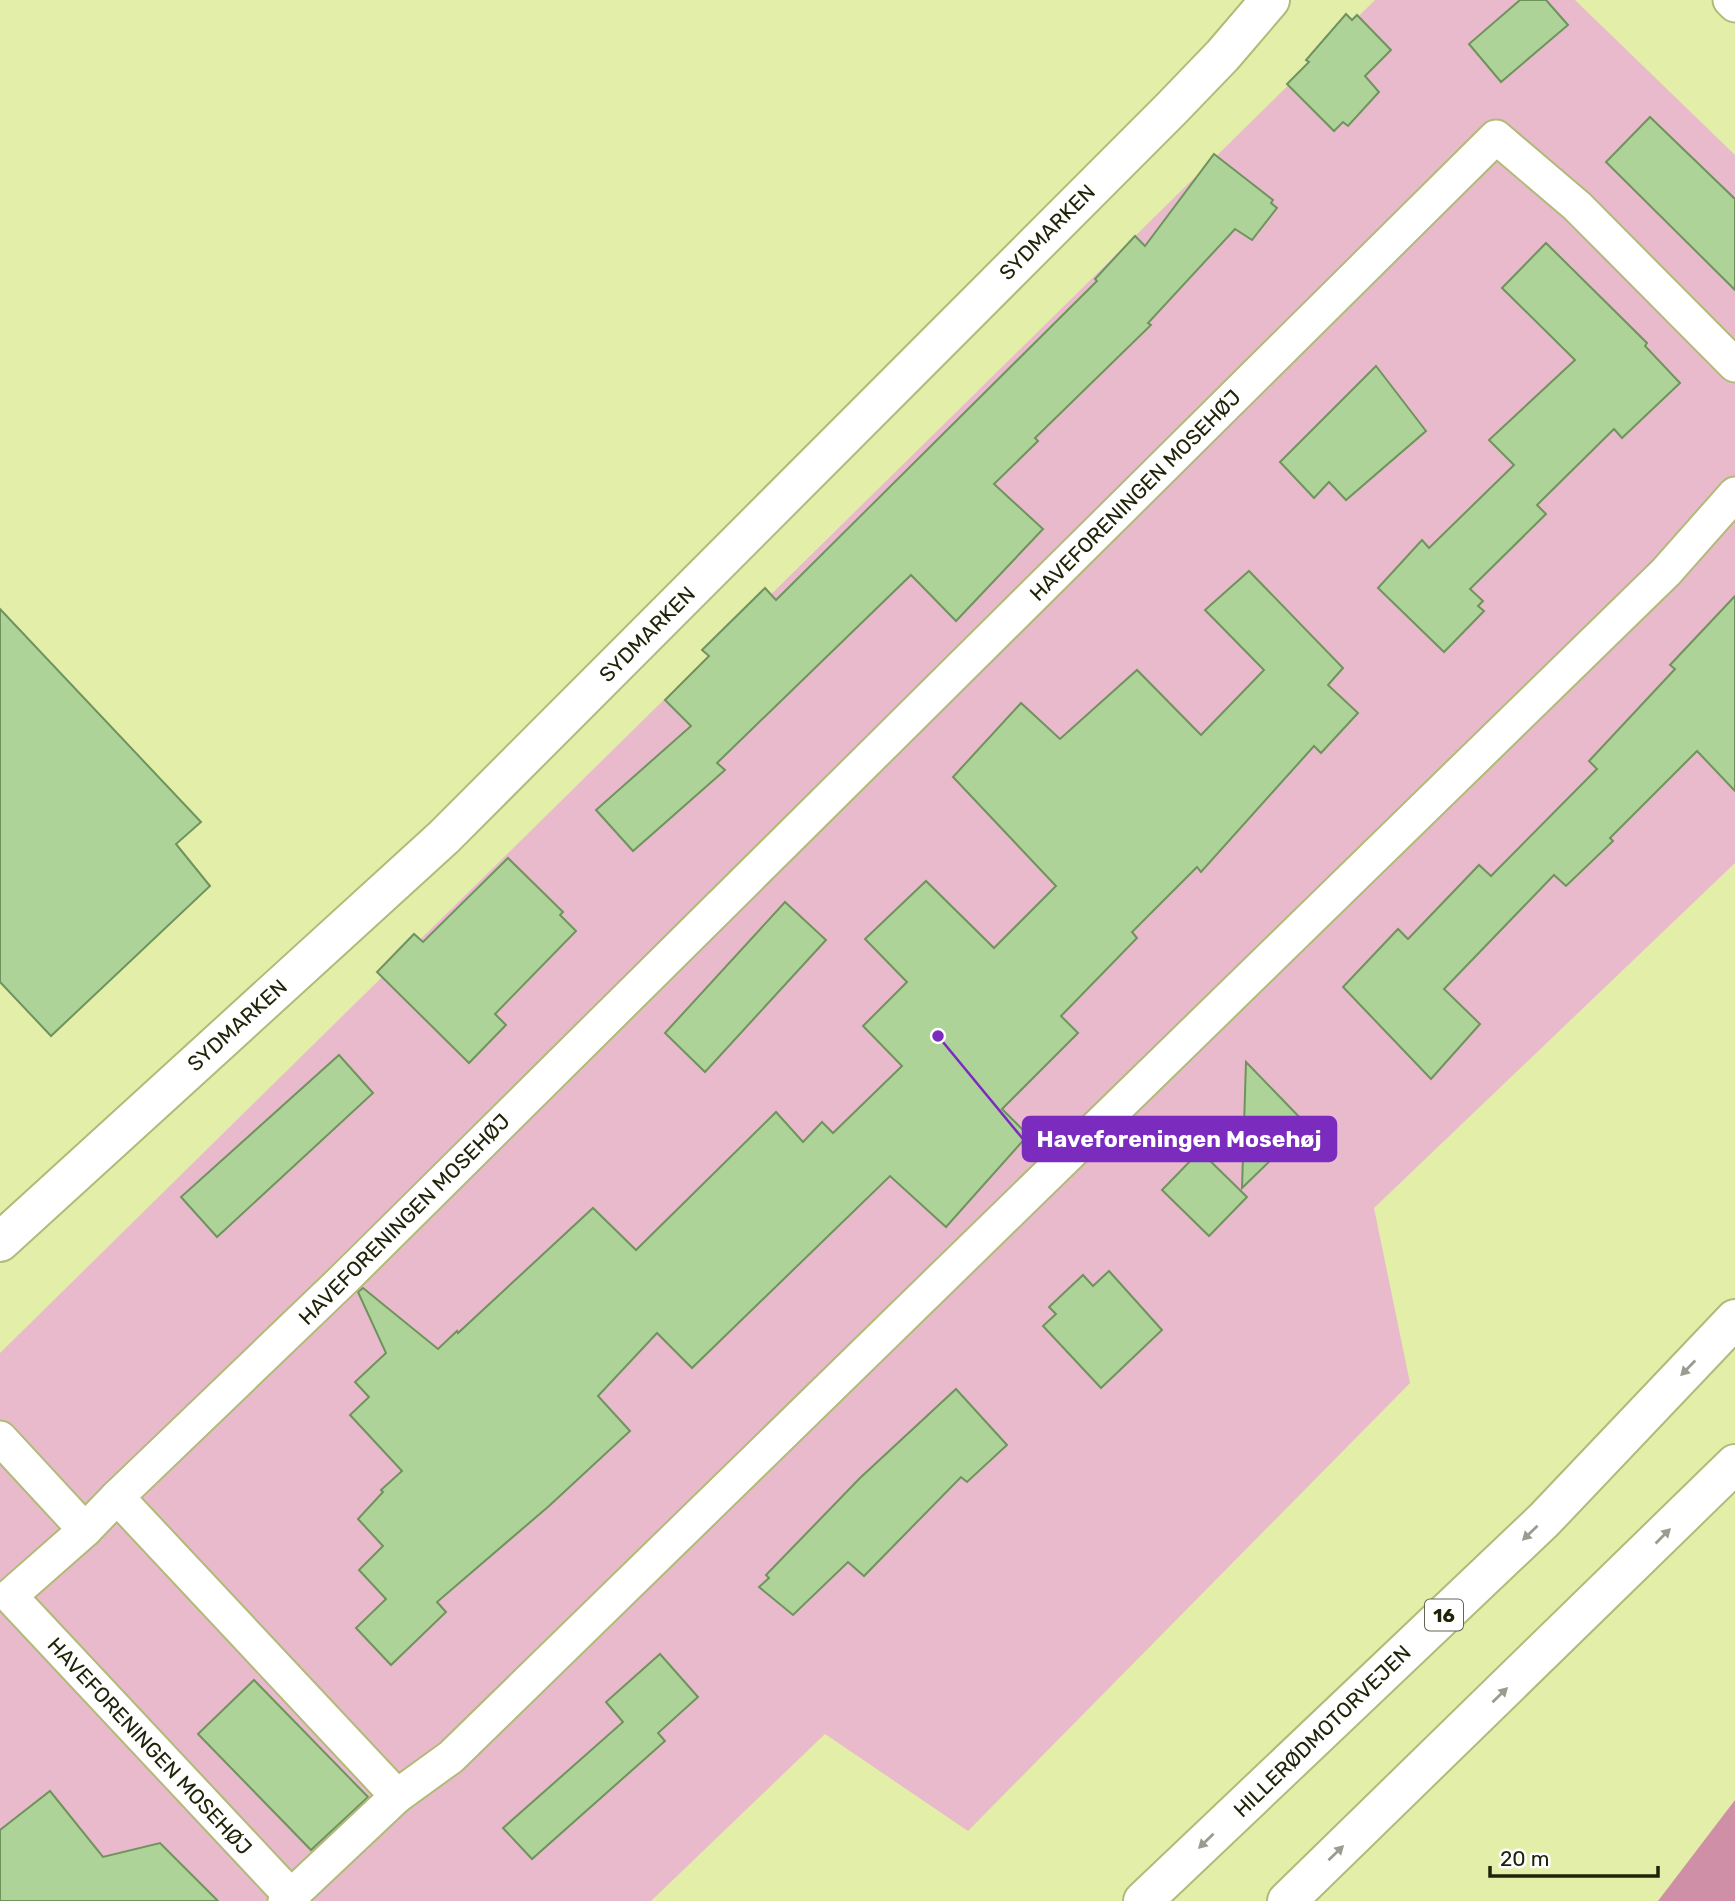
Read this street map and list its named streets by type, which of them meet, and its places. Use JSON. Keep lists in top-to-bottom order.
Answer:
{
  "streets": {
    "main road": ["SYDMARKEN", "16", "HILLERØDMOTORVEJEN"],
    "lane": ["HAVEFORENINGEN MOSEHØJ"]
  },
  "places": ["Haveforeningen Mosehøj"],
  "scale_bar": "20 m"
}
